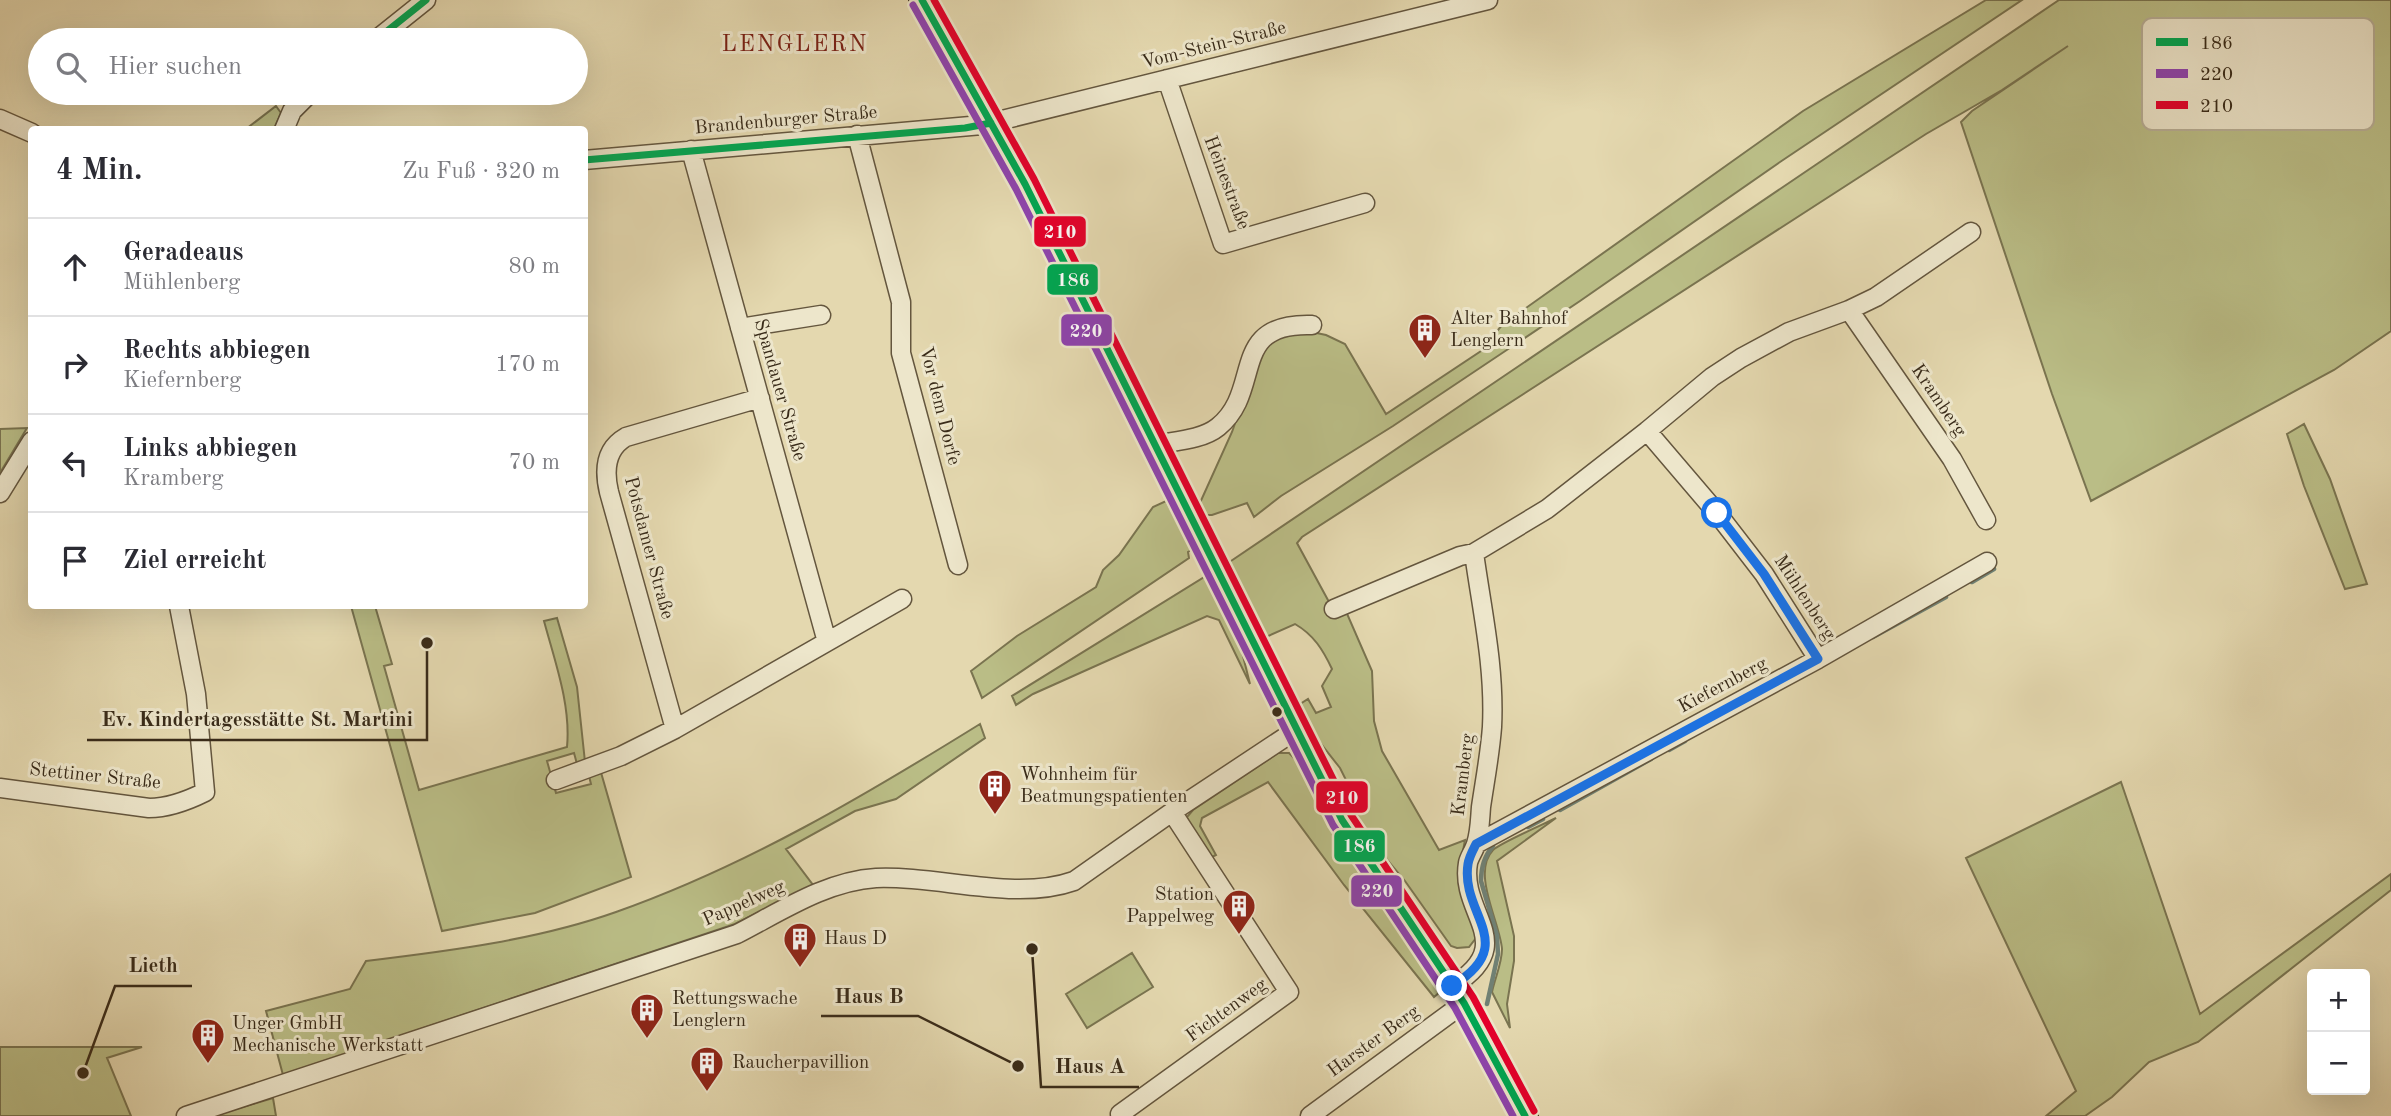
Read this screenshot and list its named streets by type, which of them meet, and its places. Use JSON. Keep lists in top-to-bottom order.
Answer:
{
  "streets": {
    "street": [
      "Vom-Stein-Straße",
      "Brandenburger Straße",
      "Heinestraße",
      "Spandauer Straße",
      "Kramberg",
      "Vor dem Dorfe",
      "Potsdamer Straße",
      "Mühlenberg",
      "Kiefernberg",
      "Stettiner Straße",
      "Pappelweg",
      "Fichtenweg",
      "Harster Berg"
    ]
  },
  "crossings": [
    ["Vom-Stein-Straße", "Brandenburger Straße"],
    ["Vom-Stein-Straße", "Heinestraße"],
    ["Brandenburger Straße", "Spandauer Straße"],
    ["Brandenburger Straße", "Vor dem Dorfe"],
    ["Spandauer Straße", "Potsdamer Straße"],
    ["Kramberg", "Kiefernberg"],
    ["Kramberg", "Harster Berg"],
    ["Mühlenberg", "Kiefernberg"],
    ["Pappelweg", "Fichtenweg"]
  ],
  "districts": ["LENGLERN"],
  "places": {
    "building": [
      "Alter Bahnhof Lenglern",
      "Wohnheim für Beatmungspatienten",
      "Station Pappelweg",
      "Haus D",
      "Rettungswache Lenglern",
      "Unger GmbH Mechanische Werkstatt",
      "Raucherpavillion"
    ],
    "other": [
      "Ev. Kindertagesstätte St. Martini",
      "Haus A",
      "Haus B",
      "Lieth"
    ]
  },
  "lines": ["transit line 186", "transit line 210", "transit line 220"],
  "legend": ["186", "220", "210"],
  "page": {
    "search": "Hier suchen",
    "heading": ["4 Min.", "Zu Fuß · 320 m"],
    "list": [
      ["Geradeaus", "Mühlenberg", "80 m"],
      ["Rechts abbiegen", "Kiefernberg", "170 m"],
      ["Links abbiegen", "Kramberg", "70 m"],
      "Ziel erreicht"
    ],
    "map_buttons": ["+", "−"]
  }
}
